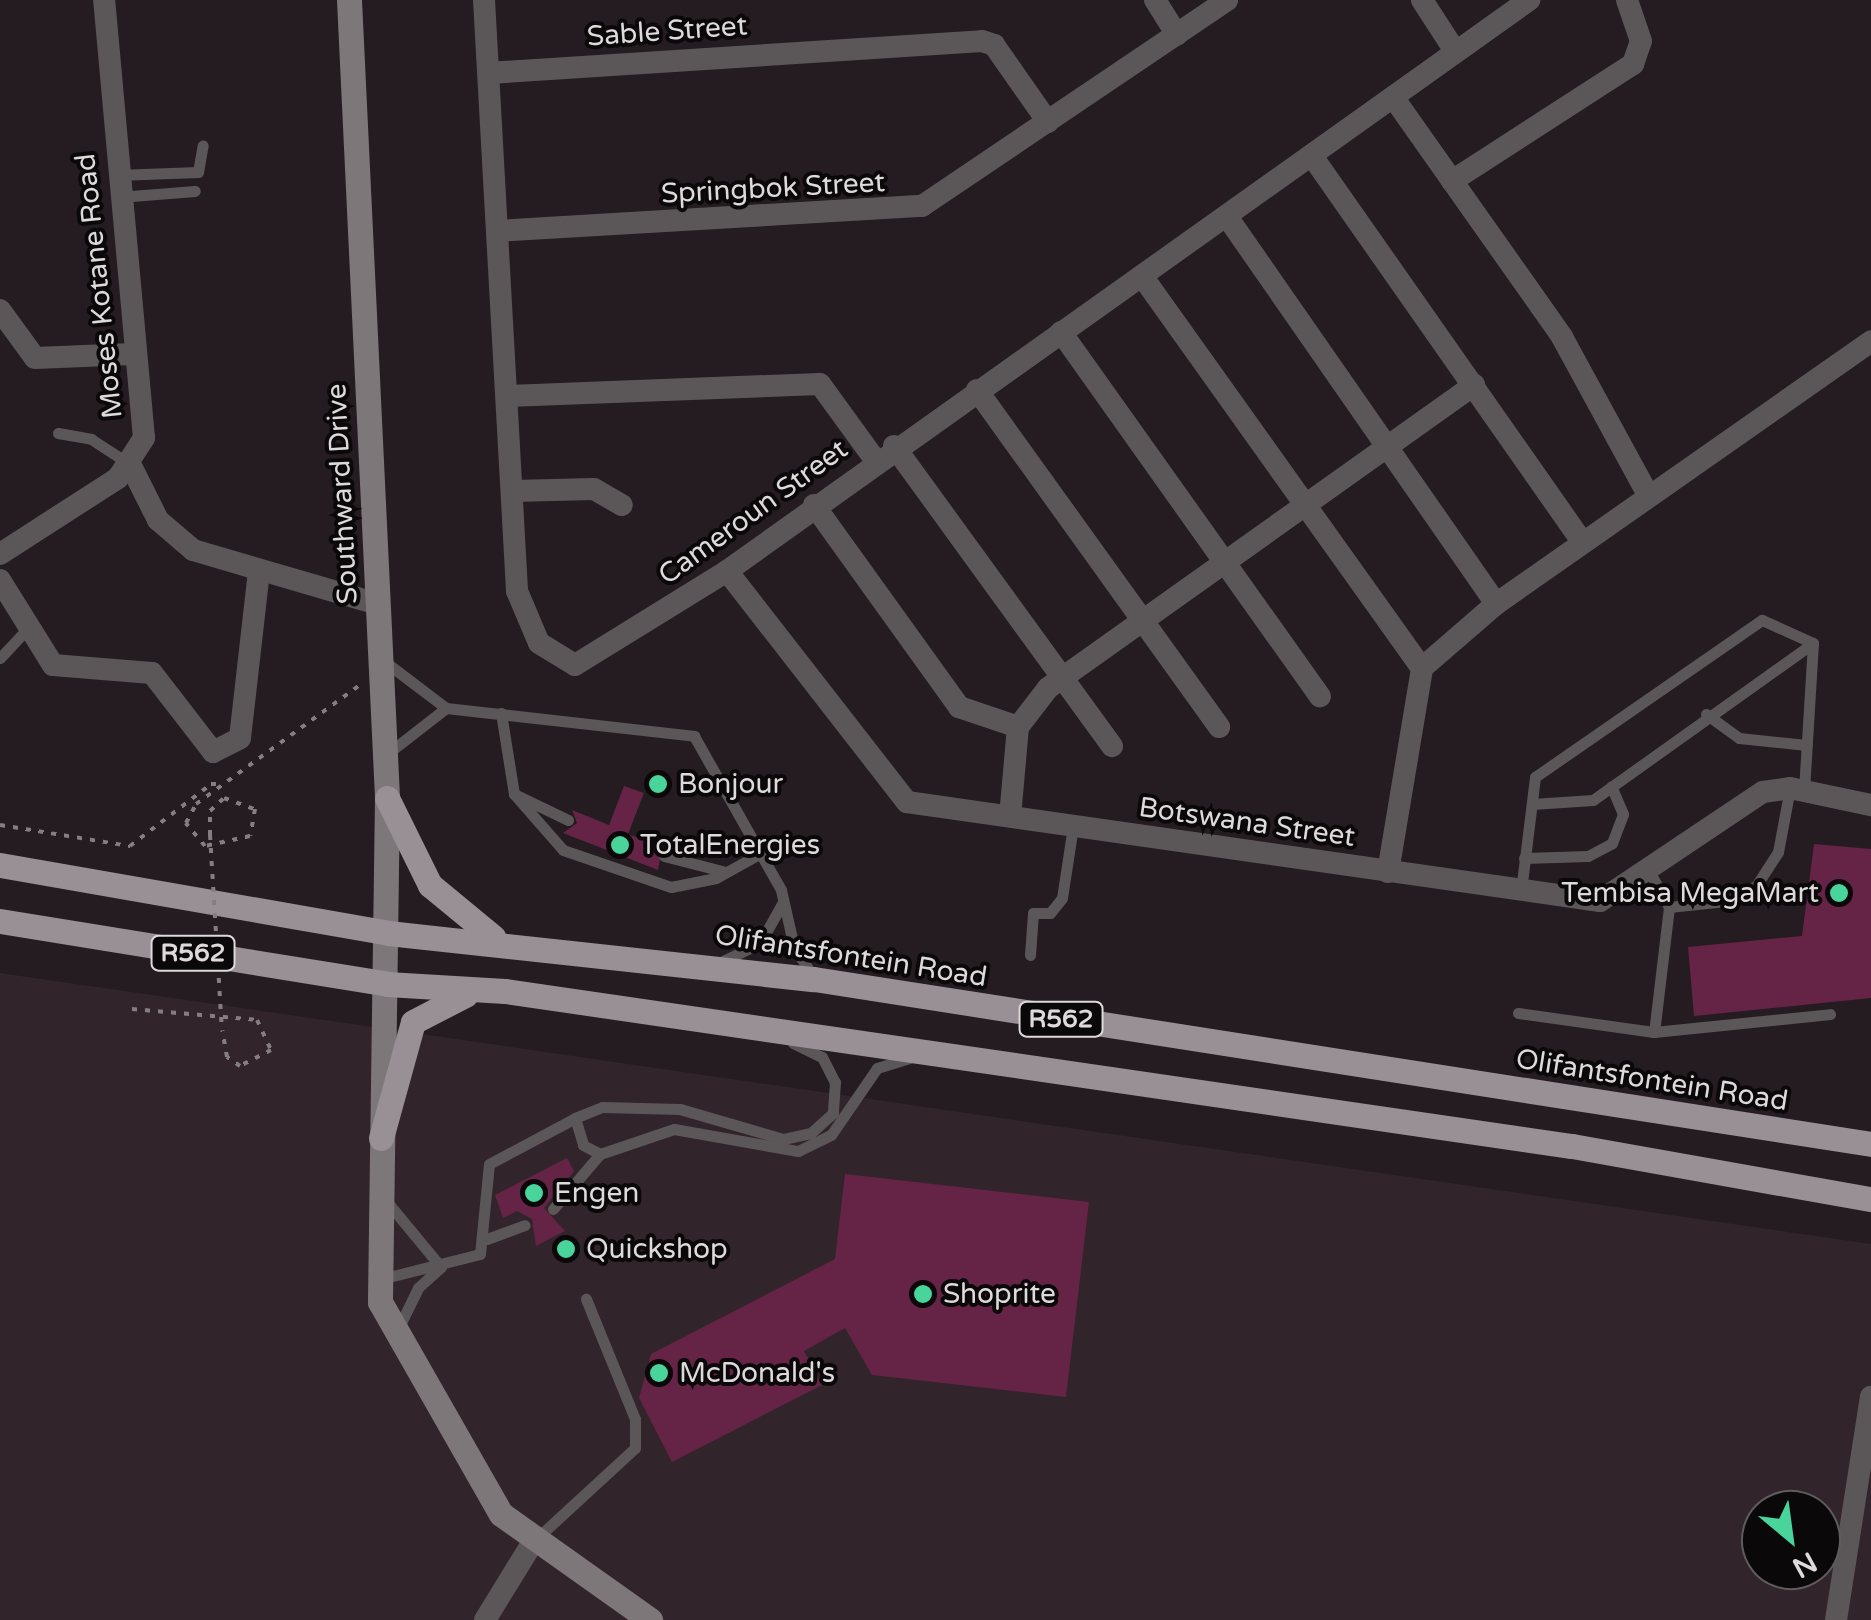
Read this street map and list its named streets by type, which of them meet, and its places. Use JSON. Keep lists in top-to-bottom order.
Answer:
{
  "streets": {
    "main road": ["Southward Drive", "R562", "Olifantsfontein Road"],
    "street": [
      "Sable Street",
      "Springbok Street",
      "Moses Kotane Road",
      "Cameroun Street",
      "Botswana Street"
    ]
  },
  "crossings": [
    ["Sable Street", "Springbok Street"],
    ["Sable Street", "Cameroun Street"],
    ["Springbok Street", "Cameroun Street"],
    ["Southward Drive", "R562"],
    ["Southward Drive", "Olifantsfontein Road"],
    ["Cameroun Street", "Botswana Street"]
  ],
  "places": [
    "Bonjour",
    "TotalEnergies",
    "Tembisa MegaMart",
    "Engen",
    "Quickshop",
    "Shoprite",
    "McDonald's"
  ],
  "north": "bottom right"
}
